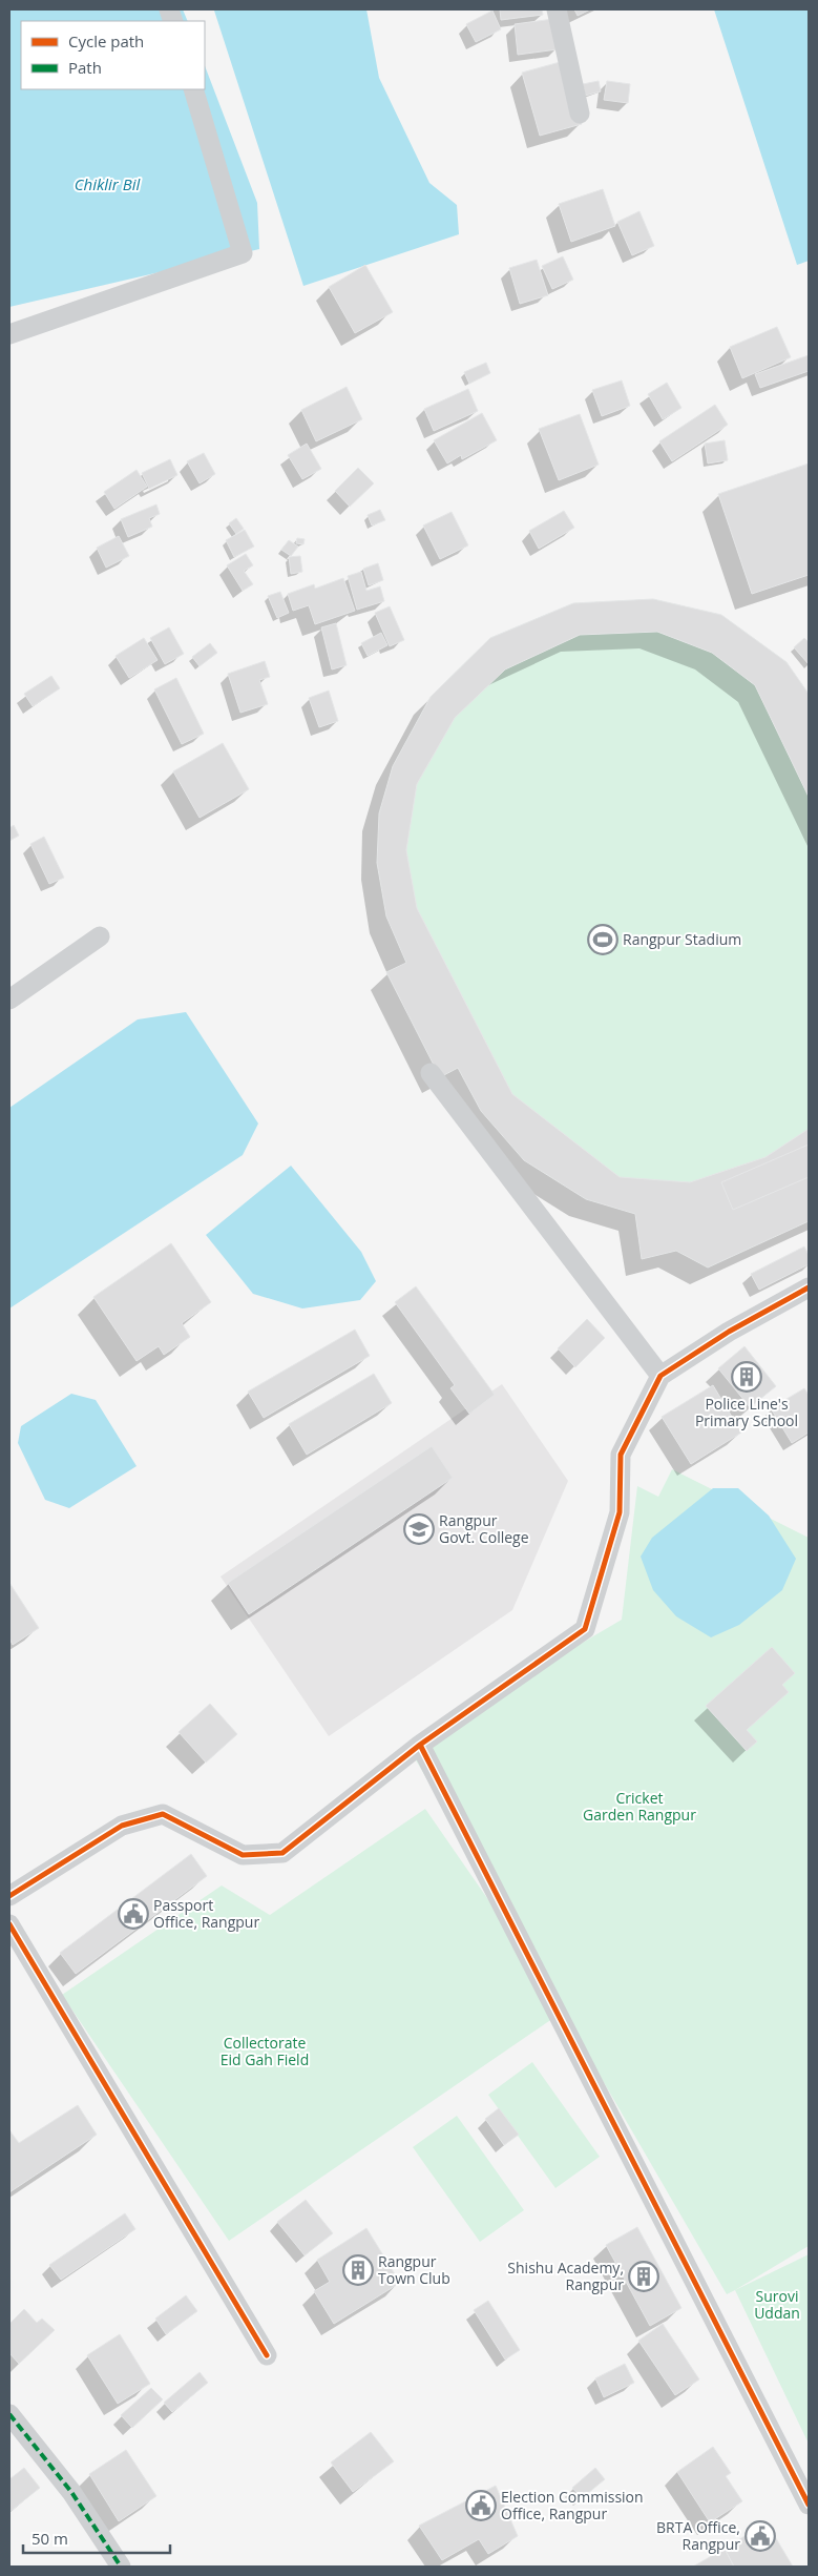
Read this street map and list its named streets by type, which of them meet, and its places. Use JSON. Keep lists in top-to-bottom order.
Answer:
{
  "water": ["Chiklir Bil"],
  "parks": ["Cricket Garden Rangpur", "Collectorate Eid Gah Field", "Surovi Uddan"],
  "places": {
    "sports": ["Rangpur Stadium"],
    "building": ["Police Line's Primary School", "Rangpur Town Club", "Shishu Academy, Rangpur"],
    "school or university": ["Rangpur Govt. College"],
    "public building": ["Passport Office, Rangpur", "Election Commission Office, Rangpur", "BRTA Office, Rangpur"]
  },
  "legend": ["Cycle path", "Path"],
  "scale_bar": "50 m"
}
